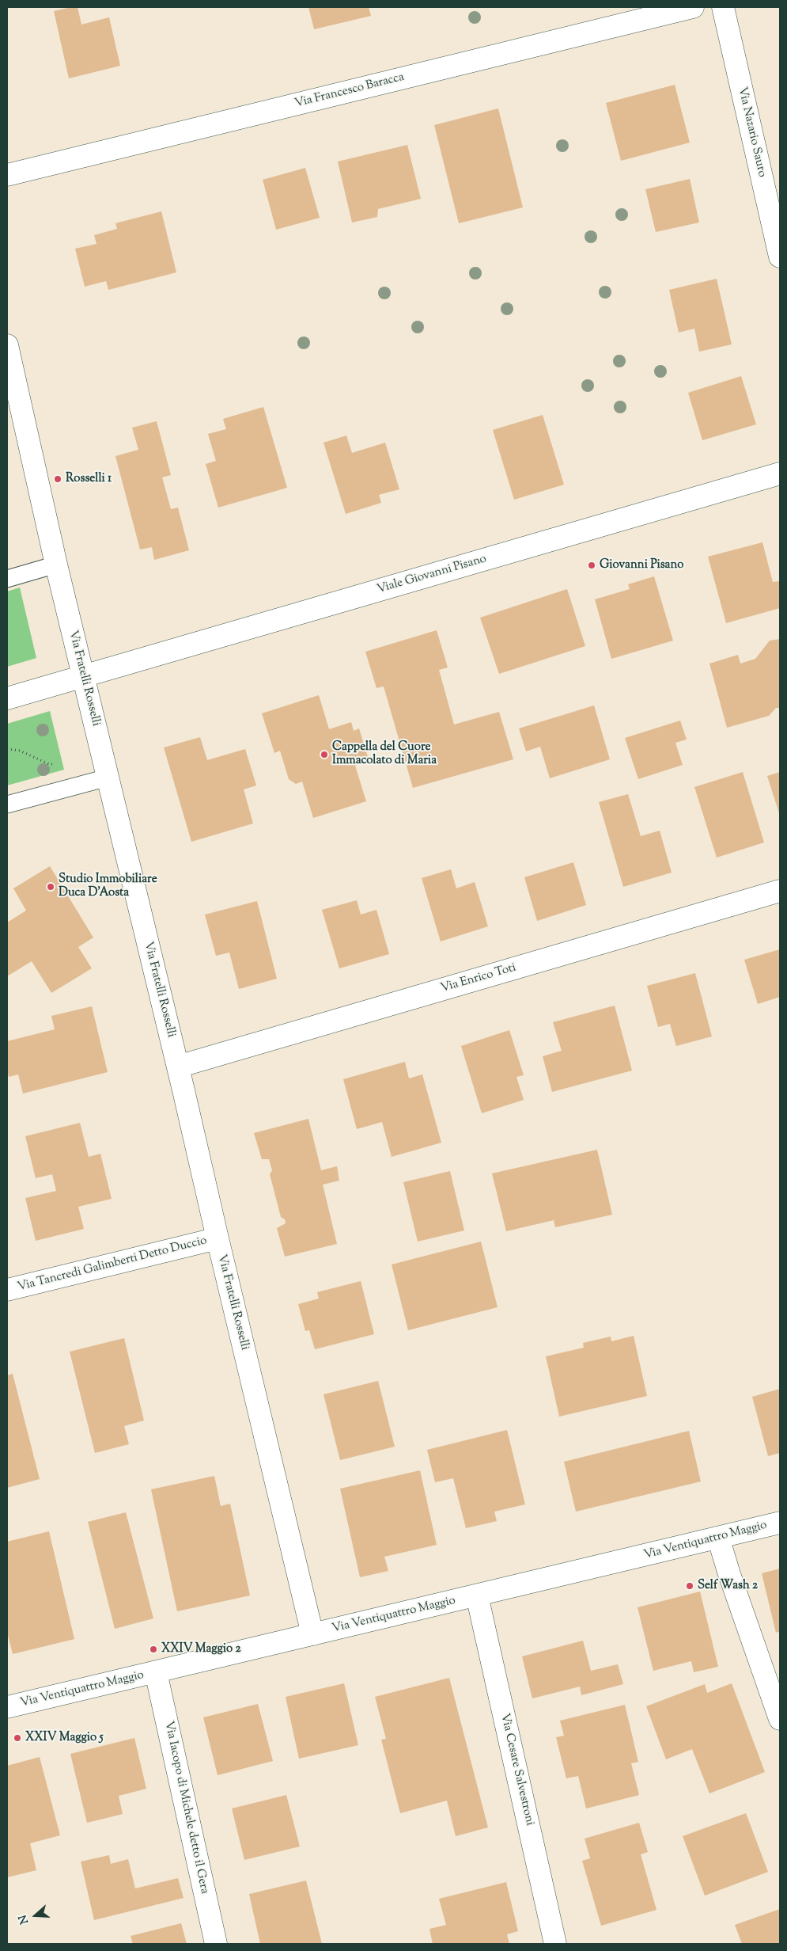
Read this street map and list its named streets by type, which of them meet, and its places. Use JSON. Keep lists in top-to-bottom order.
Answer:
{
  "streets": {
    "street": [
      "Via Francesco Baracca",
      "Via Nazario Sauro",
      "Viale Giovanni Pisano",
      "Via Fratelli Rosselli",
      "Via Enrico Toti",
      "Via Tancredi Galimberti Detto Duccio",
      "Via Ventiquattro Maggio",
      "Via Cesare Salvestroni",
      "Via Iacopo di Michele detto il Gera"
    ]
  },
  "crossings": [
    ["Viale Giovanni Pisano", "Via Fratelli Rosselli"],
    ["Via Fratelli Rosselli", "Via Enrico Toti"],
    ["Via Fratelli Rosselli", "Via Tancredi Galimberti Detto Duccio"],
    ["Via Fratelli Rosselli", "Via Ventiquattro Maggio"],
    ["Via Ventiquattro Maggio", "Via Cesare Salvestroni"],
    ["Via Ventiquattro Maggio", "Via Iacopo di Michele detto il Gera"]
  ],
  "places": [
    "Rosselli 1",
    "Giovanni Pisano",
    "Cappella del Cuore Immacolato di Maria",
    "Studio Immobiliare Duca D'Aosta",
    "Self Wash 2",
    "XXIV Maggio 2",
    "XXIV Maggio 5"
  ],
  "north": "left"
}
